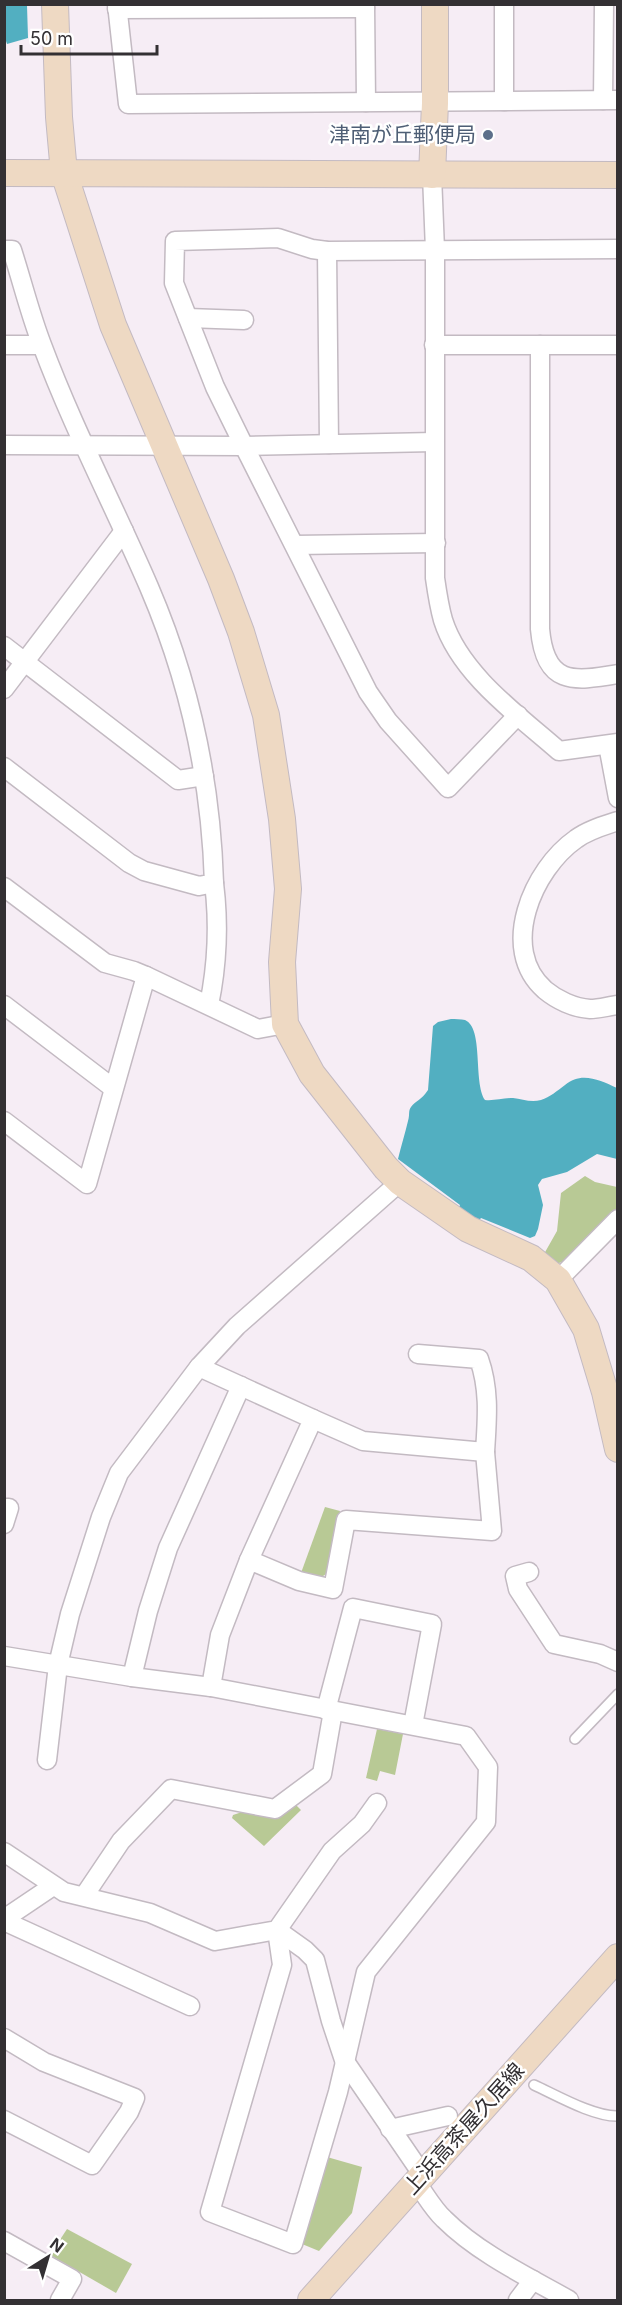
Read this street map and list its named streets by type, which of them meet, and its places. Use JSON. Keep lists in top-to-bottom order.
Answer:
{
  "streets": {
    "street": ["上浜高茶屋久居線"]
  },
  "places": ["津南が丘郵便局"],
  "scale_bar": "50 m",
  "north": "top right"
}
